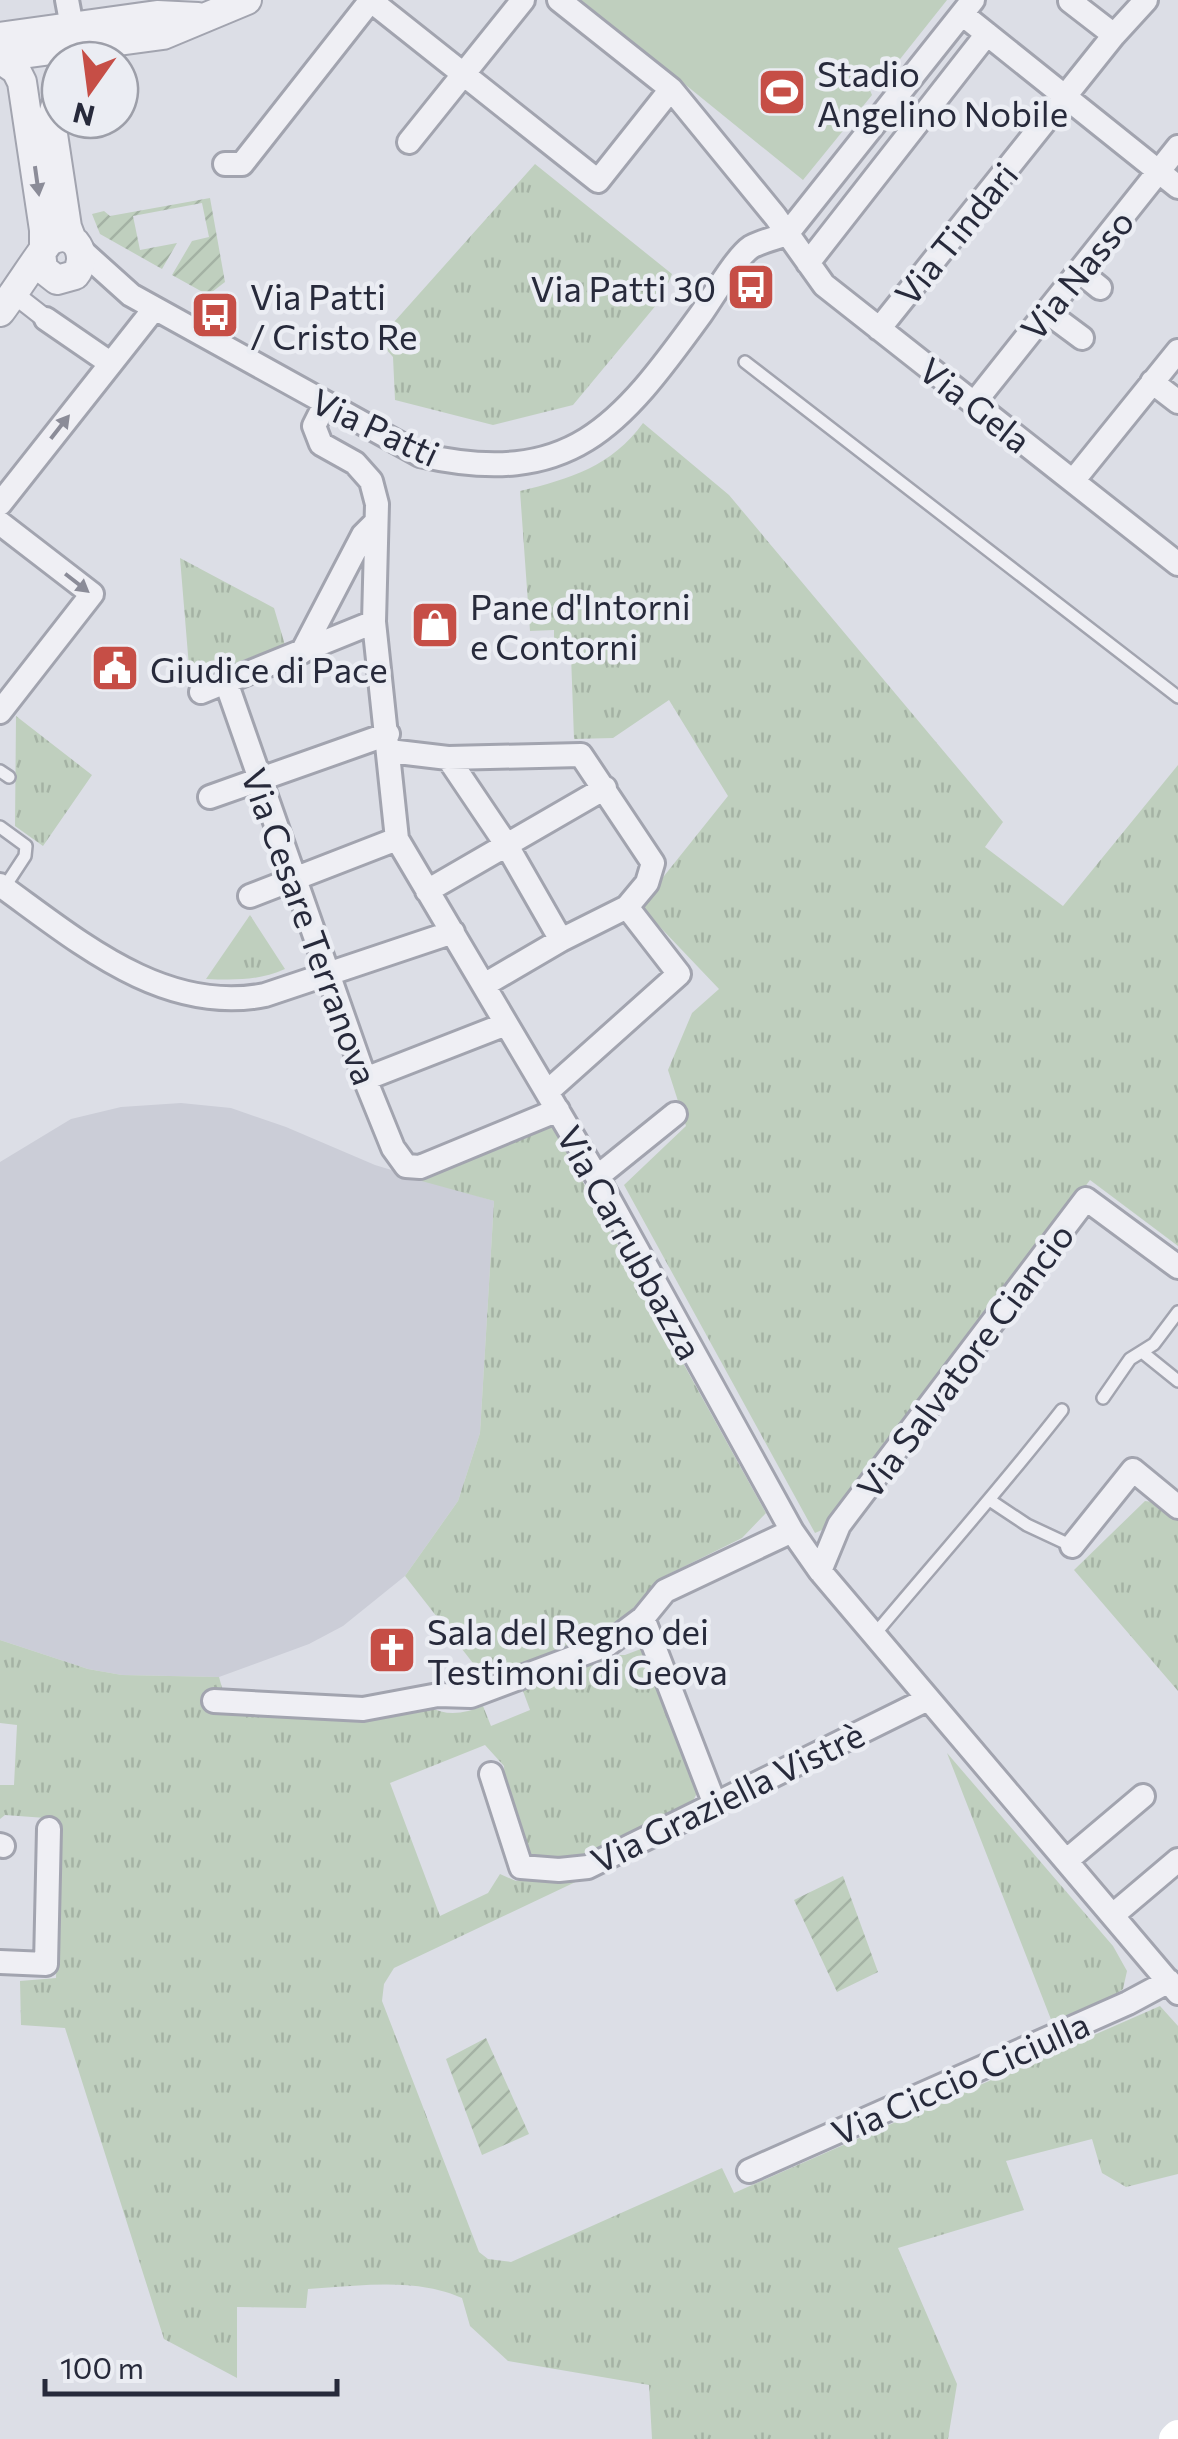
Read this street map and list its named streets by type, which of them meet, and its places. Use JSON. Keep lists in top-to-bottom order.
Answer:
{
  "streets": {
    "street": [
      "Via Tindari",
      "Via Nasso",
      "Via Gela",
      "Via Patti",
      "Via Cesare Terranova",
      "Via Carrubbazza",
      "Via Salvatore Ciancio",
      "Via Graziella Vistrè",
      "Via Ciccio Ciciulla"
    ]
  },
  "crossings": [
    ["Via Tindari", "Via Gela"],
    ["Via Nasso", "Via Gela"],
    ["Via Gela", "Via Patti"],
    ["Via Patti", "Via Carrubbazza"],
    ["Via Cesare Terranova", "Via Carrubbazza"],
    ["Via Carrubbazza", "Via Salvatore Ciancio"],
    ["Via Carrubbazza", "Via Graziella Vistrè"],
    ["Via Carrubbazza", "Via Ciccio Ciciulla"]
  ],
  "places": {
    "sports": ["Stadio Angelino Nobile"],
    "bus stop": ["Via Patti 30", "Via Patti / Cristo Re"],
    "shop": ["Pane d'Intorni e Contorni"],
    "public building": ["Giudice di Pace"],
    "church": ["Sala del Regno dei Testimoni di Geova"]
  },
  "scale_bar": "100 m",
  "north": "bottom"
}
